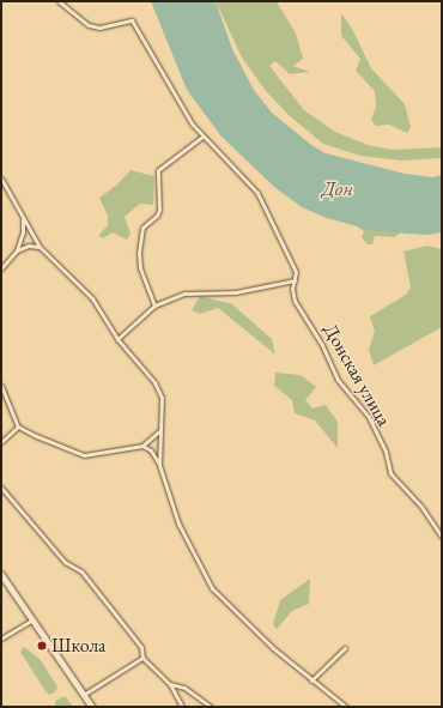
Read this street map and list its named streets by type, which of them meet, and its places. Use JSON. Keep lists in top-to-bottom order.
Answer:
{
  "streets": {
    "street": ["Донская улица"]
  },
  "water": ["Дон"],
  "places": ["Школа"]
}
